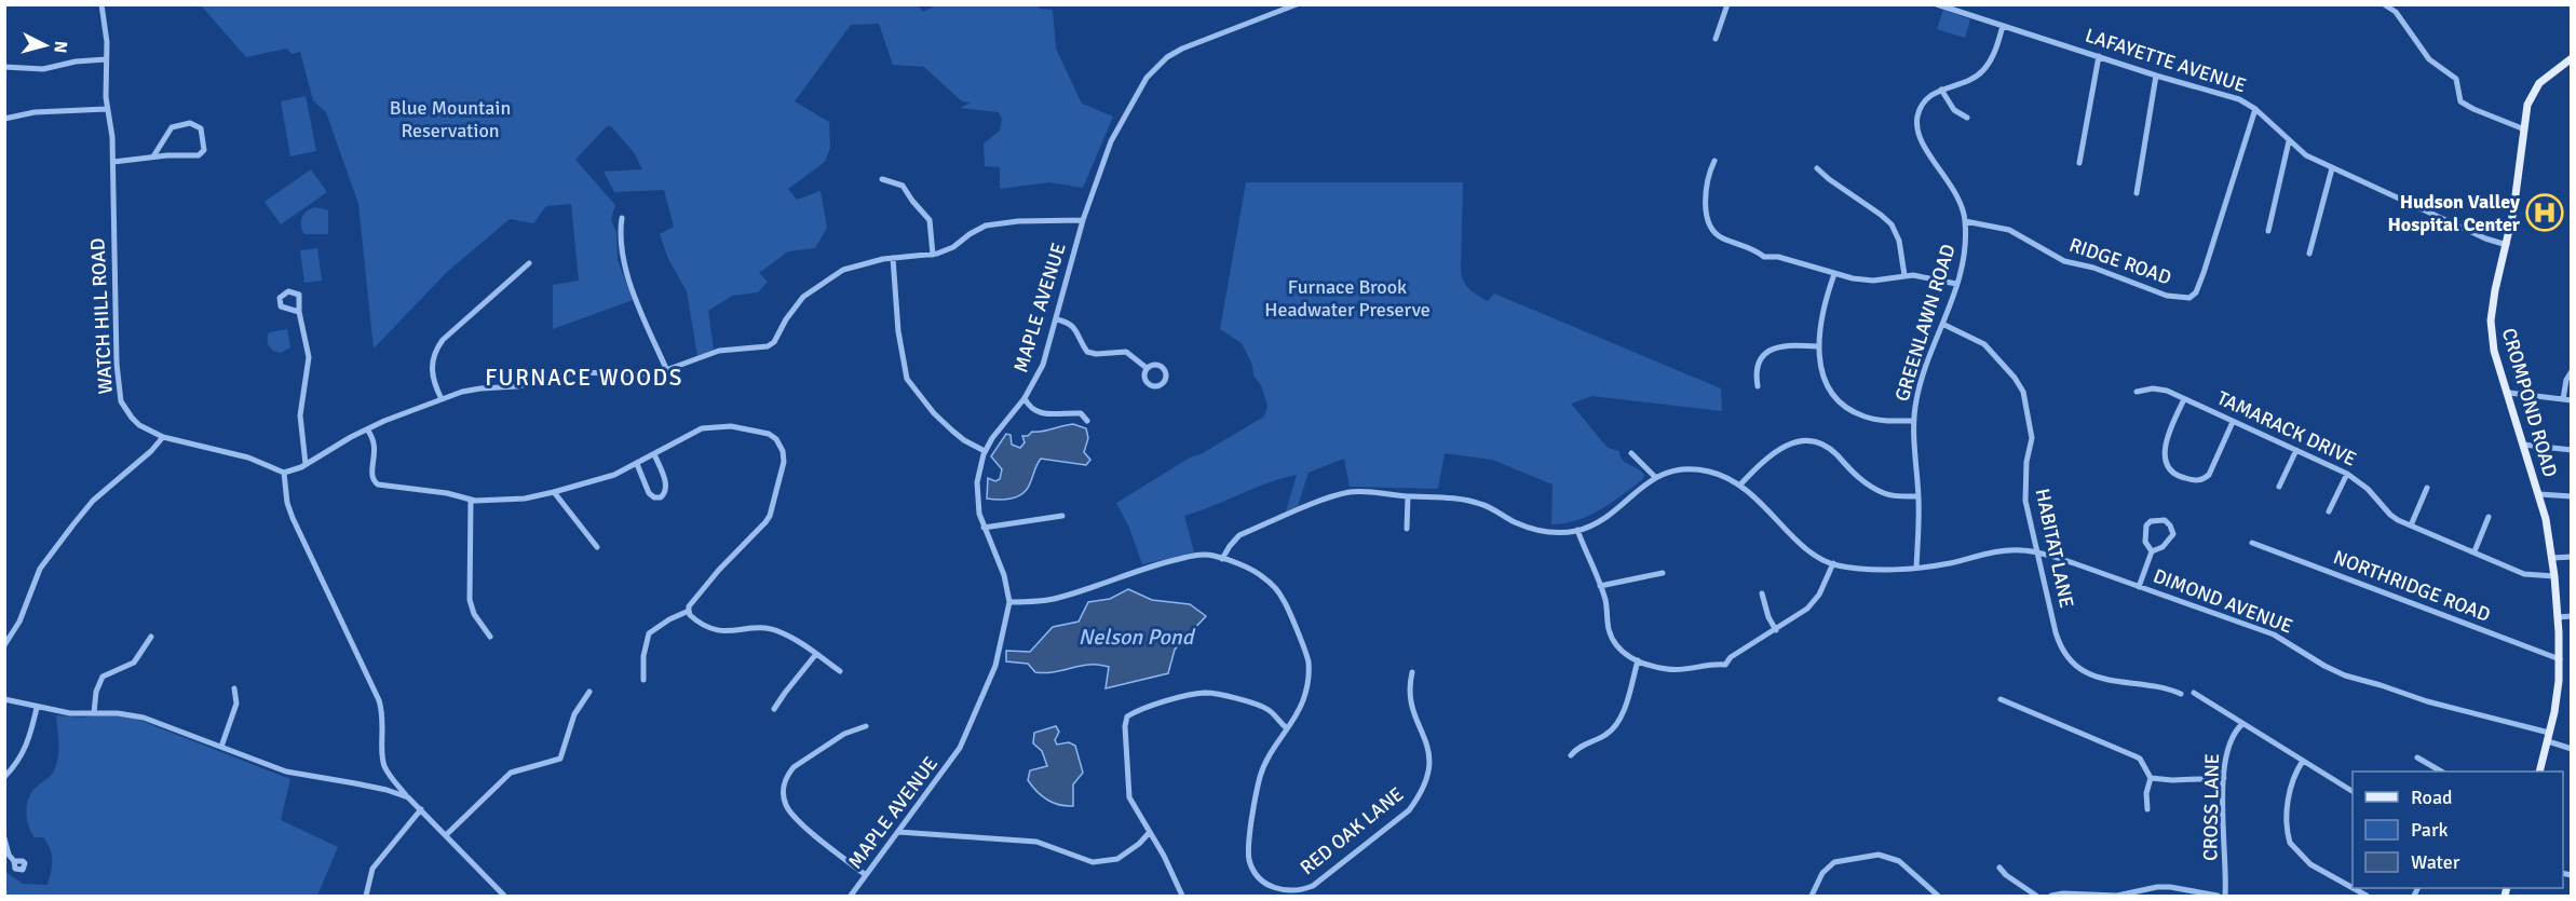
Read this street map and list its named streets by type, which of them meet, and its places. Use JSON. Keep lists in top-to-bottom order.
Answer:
{
  "streets": {
    "main road": ["CROMPOND ROAD"],
    "street": [
      "LAFAYETTE AVENUE",
      "RIDGE ROAD",
      "MAPLE AVENUE",
      "WATCH HILL ROAD",
      "GREENLAWN ROAD",
      "TAMARACK DRIVE",
      "HABITAT LANE",
      "NORTHRIDGE ROAD",
      "DIMOND AVENUE",
      "CROSS LANE",
      "RED OAK LANE"
    ]
  },
  "crossings": [
    ["LAFAYETTE AVENUE", "RIDGE ROAD"],
    ["LAFAYETTE AVENUE", "GREENLAWN ROAD"],
    ["LAFAYETTE AVENUE", "CROMPOND ROAD"],
    ["RIDGE ROAD", "GREENLAWN ROAD"],
    ["MAPLE AVENUE", "RED OAK LANE"],
    ["GREENLAWN ROAD", "HABITAT LANE"],
    ["GREENLAWN ROAD", "DIMOND AVENUE"],
    ["CROMPOND ROAD", "TAMARACK DRIVE"],
    ["CROMPOND ROAD", "NORTHRIDGE ROAD"],
    ["CROMPOND ROAD", "DIMOND AVENUE"],
    ["HABITAT LANE", "DIMOND AVENUE"]
  ],
  "districts": ["FURNACE WOODS"],
  "water": ["Nelson Pond"],
  "parks": ["Blue Mountain Reservation", "Furnace Brook Headwater Preserve"],
  "places": {
    "hospital": ["Hudson Valley Hospital Center"]
  },
  "legend": ["Road", "Park", "Water"],
  "north": "right"
}
